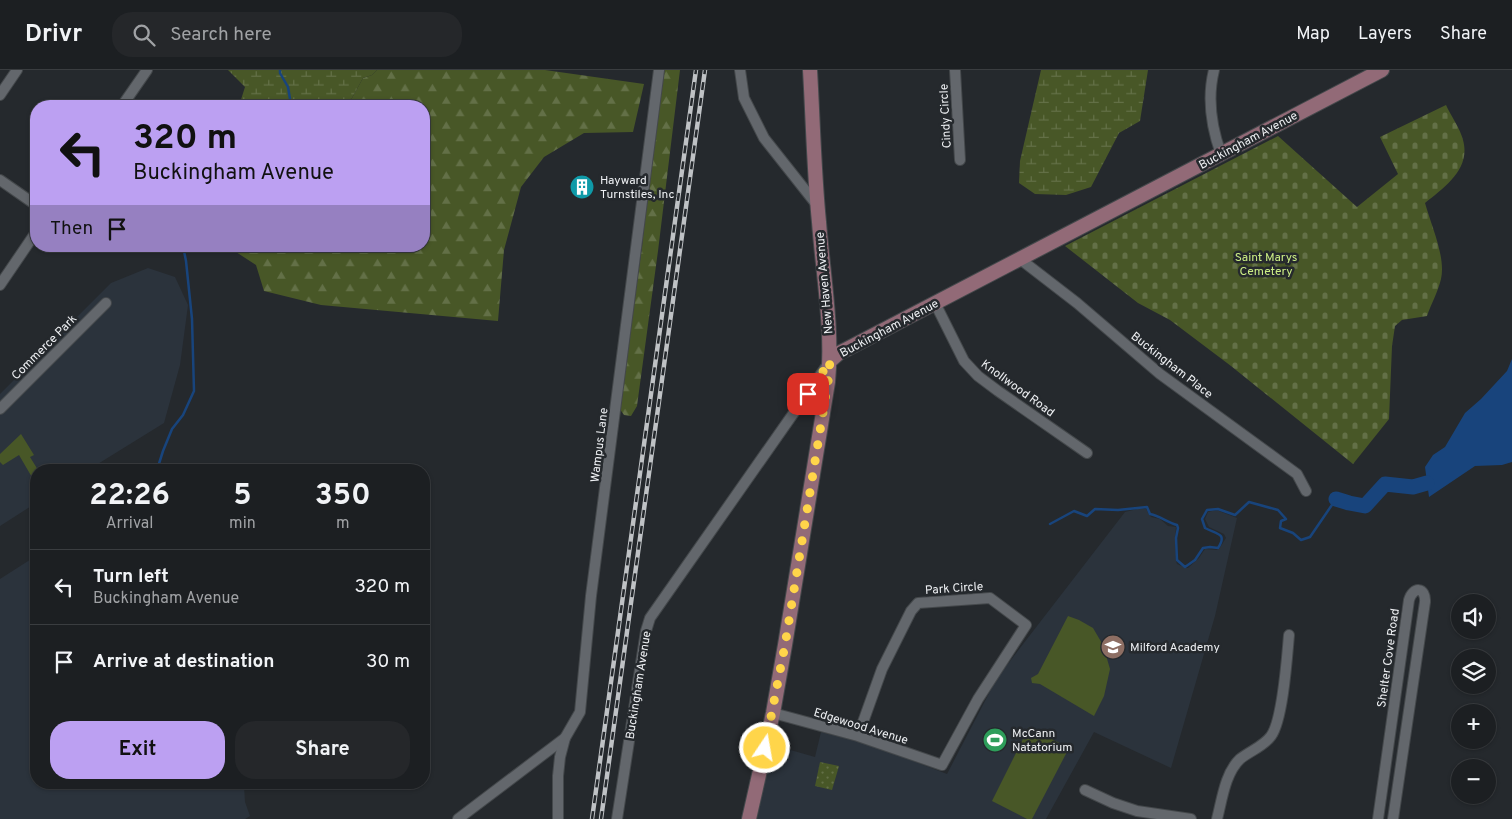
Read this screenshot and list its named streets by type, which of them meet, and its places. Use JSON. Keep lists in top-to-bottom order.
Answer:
{
  "streets": {
    "main road": ["Buckingham Avenue", "New Haven Avenue"],
    "street": [
      "Cindy Circle",
      "Commerce Park",
      "Buckingham Place",
      "Knollwood Road",
      "Wampus Lane",
      "Park Circle",
      "Shelter Cove Road",
      "Edgewood Avenue"
    ]
  },
  "crossings": [
    ["Buckingham Avenue", "New Haven Avenue"],
    ["Buckingham Avenue", "Buckingham Place"],
    ["Buckingham Avenue", "Knollwood Road"],
    ["New Haven Avenue", "Edgewood Avenue"],
    ["Park Circle", "Edgewood Avenue"]
  ],
  "parks": ["Saint Marys Cemetery"],
  "places": {
    "building": ["Hayward Turnstiles, Inc"],
    "school or university": ["Milford Academy"],
    "sports": ["McCann Natatorium"]
  },
  "page": {
    "header": "Drivr",
    "search": "Search here",
    "nav": ["Map", "Layers", "Share"],
    "turn": ["320 m", "Buckingham Avenue"],
    "then": "Then",
    "eta": [
      "22:26",
      "Arrival",
      "5",
      "min",
      "350",
      "m"
    ],
    "list": [
      {
        "name": "Turn left",
        "note": "Buckingham Avenue",
        "value": "320 m"
      },
      {
        "name": "Arrive at destination",
        "value": "30 m"
      }
    ],
    "map_buttons": ["+", "−"],
    "buttons": ["Exit", "Share"]
  }
}
